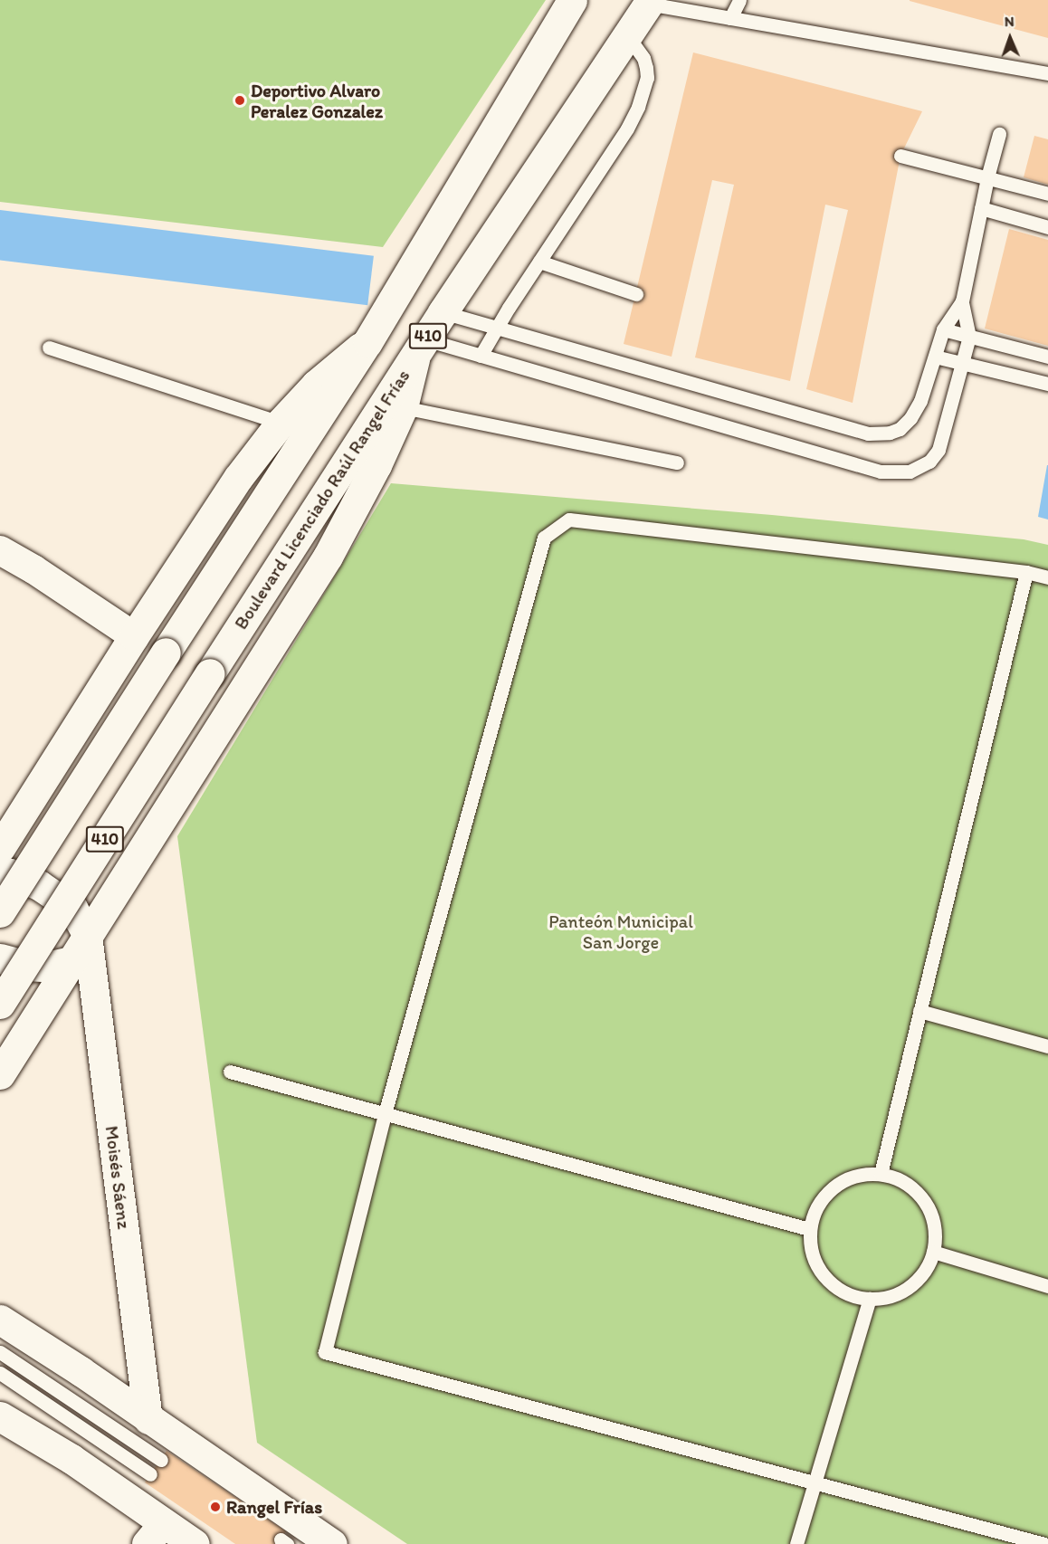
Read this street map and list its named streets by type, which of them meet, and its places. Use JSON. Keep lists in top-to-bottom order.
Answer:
{
  "streets": {
    "main road": ["410", "Boulevard Licenciado Raúl Rangel Frías"],
    "street": ["Moisés Sáenz"]
  },
  "parks": ["Panteón Municipal San Jorge"],
  "places": ["Deportivo Alvaro Peralez Gonzalez", "Rangel Frías"],
  "north": "top"
}
